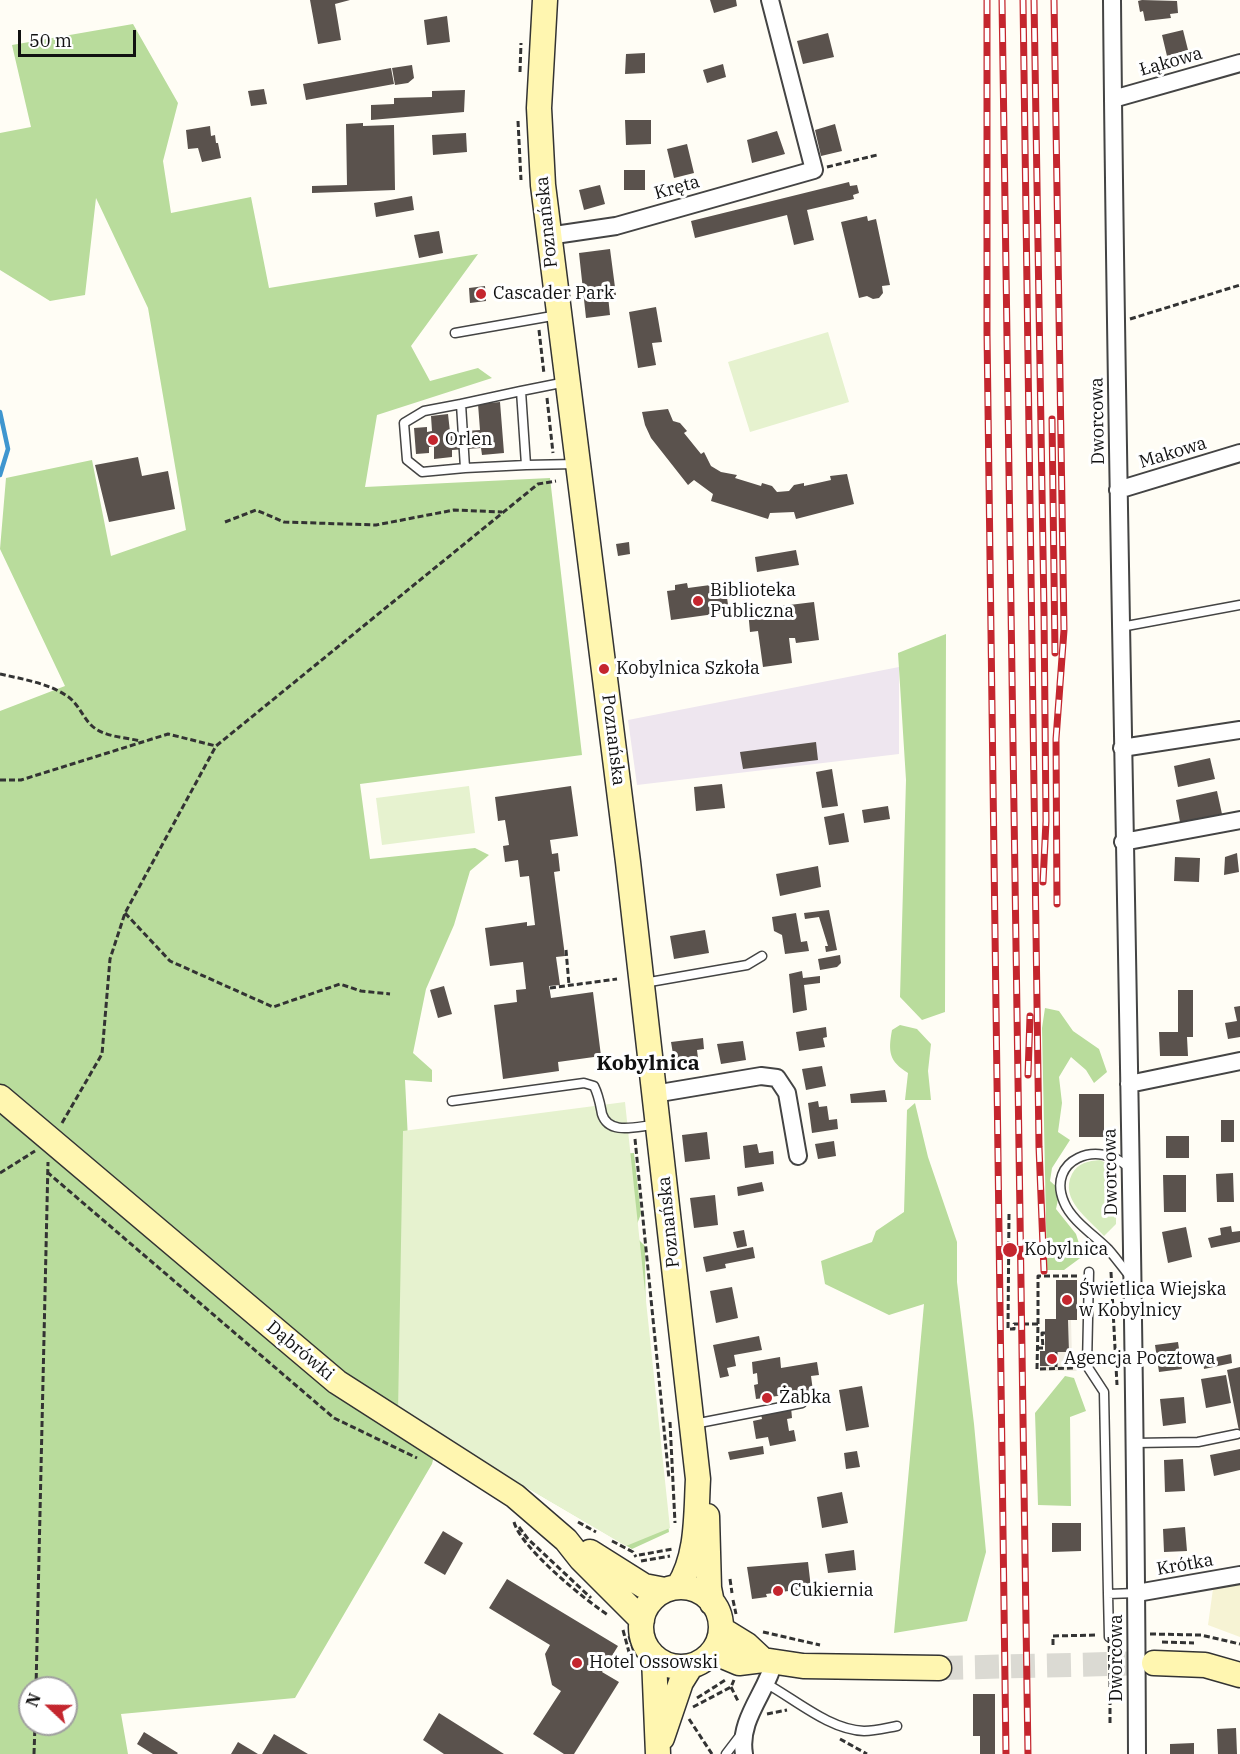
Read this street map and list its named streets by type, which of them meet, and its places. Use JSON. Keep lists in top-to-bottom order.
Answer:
{
  "streets": {
    "main road": ["Poznańska", "Dąbrówki"],
    "street": [
      "Łąkowa",
      "Kręta",
      "Dworcowa",
      "Makowa",
      "Krótka"
    ]
  },
  "crossings": [
    ["Łąkowa", "Dworcowa"],
    ["Kręta", "Poznańska"],
    ["Poznańska", "Dąbrówki"],
    ["Dworcowa", "Makowa"],
    ["Dworcowa", "Krótka"]
  ],
  "districts": ["Kobylnica"],
  "places": [
    "Cascader Park",
    "Orlen",
    "Biblioteka Publiczna",
    "Kobylnica Szkoła",
    "Kobylnica",
    "Świetlica Wiejska w Kobylnicy",
    "Agencja Pocztowa",
    "Żabka",
    "Cukiernia",
    "Hotel Ossowski"
  ],
  "scale_bar": "50 m",
  "north": "left"
}
